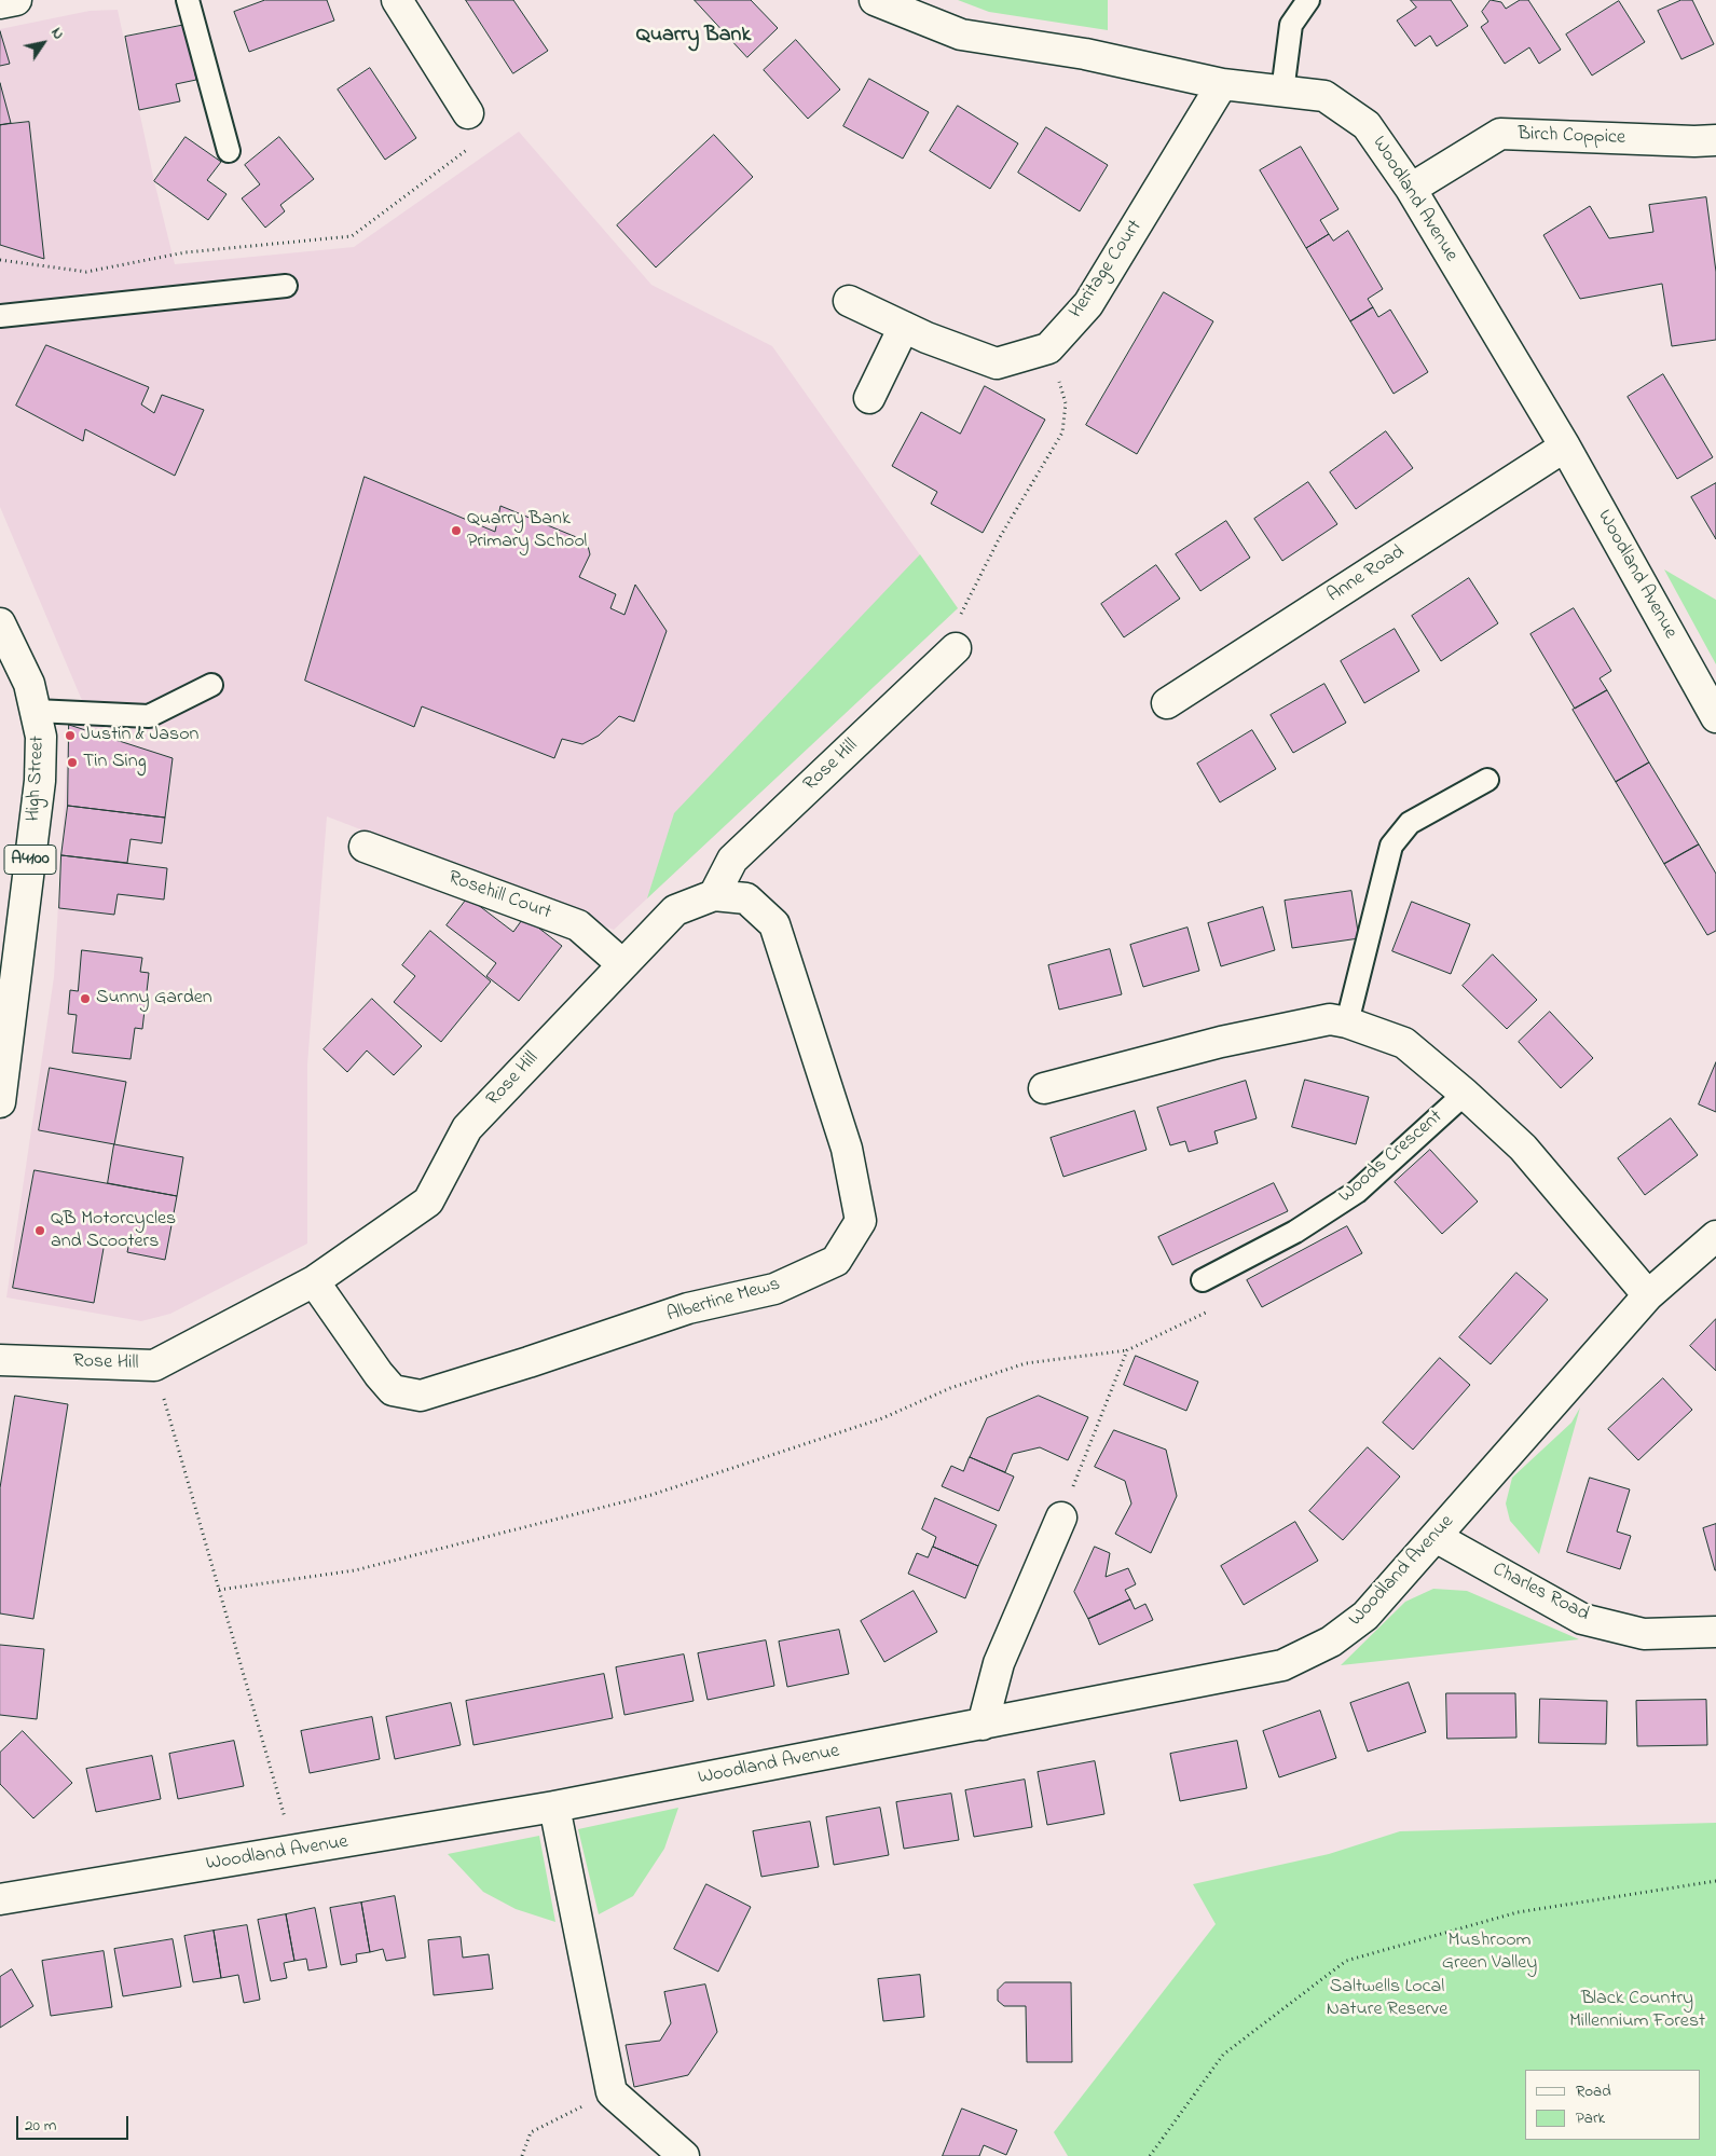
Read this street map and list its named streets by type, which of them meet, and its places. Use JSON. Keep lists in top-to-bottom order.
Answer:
{
  "streets": {
    "street": [
      "Birch Coppice",
      "Woodland Avenue",
      "Heritage Court",
      "Anne Road",
      "Rose Hill",
      "High Street",
      "A4100",
      "Rosehill Court",
      "Albertine Mews",
      "Charles Road"
    ],
    "lane": ["Woods Crescent"]
  },
  "crossings": [
    ["Birch Coppice", "Woodland Avenue"],
    ["Woodland Avenue", "Heritage Court"],
    ["Woodland Avenue", "Anne Road"],
    ["Woodland Avenue", "Charles Road"],
    ["Rose Hill", "Rosehill Court"],
    ["Rose Hill", "Albertine Mews"]
  ],
  "districts": ["Quarry Bank"],
  "parks": ["Mushroom Green Valley", "Saltwells Local Nature Reserve", "Black Country Millennium Forest"],
  "places": [
    "Quarry Bank Primary School",
    "Justin & Jason",
    "Tin Sing",
    "Sunny Garden",
    "QB Motorcycles and Scooters"
  ],
  "legend": ["Road", "Park"],
  "scale_bar": "20 m",
  "north": "top right"
}
